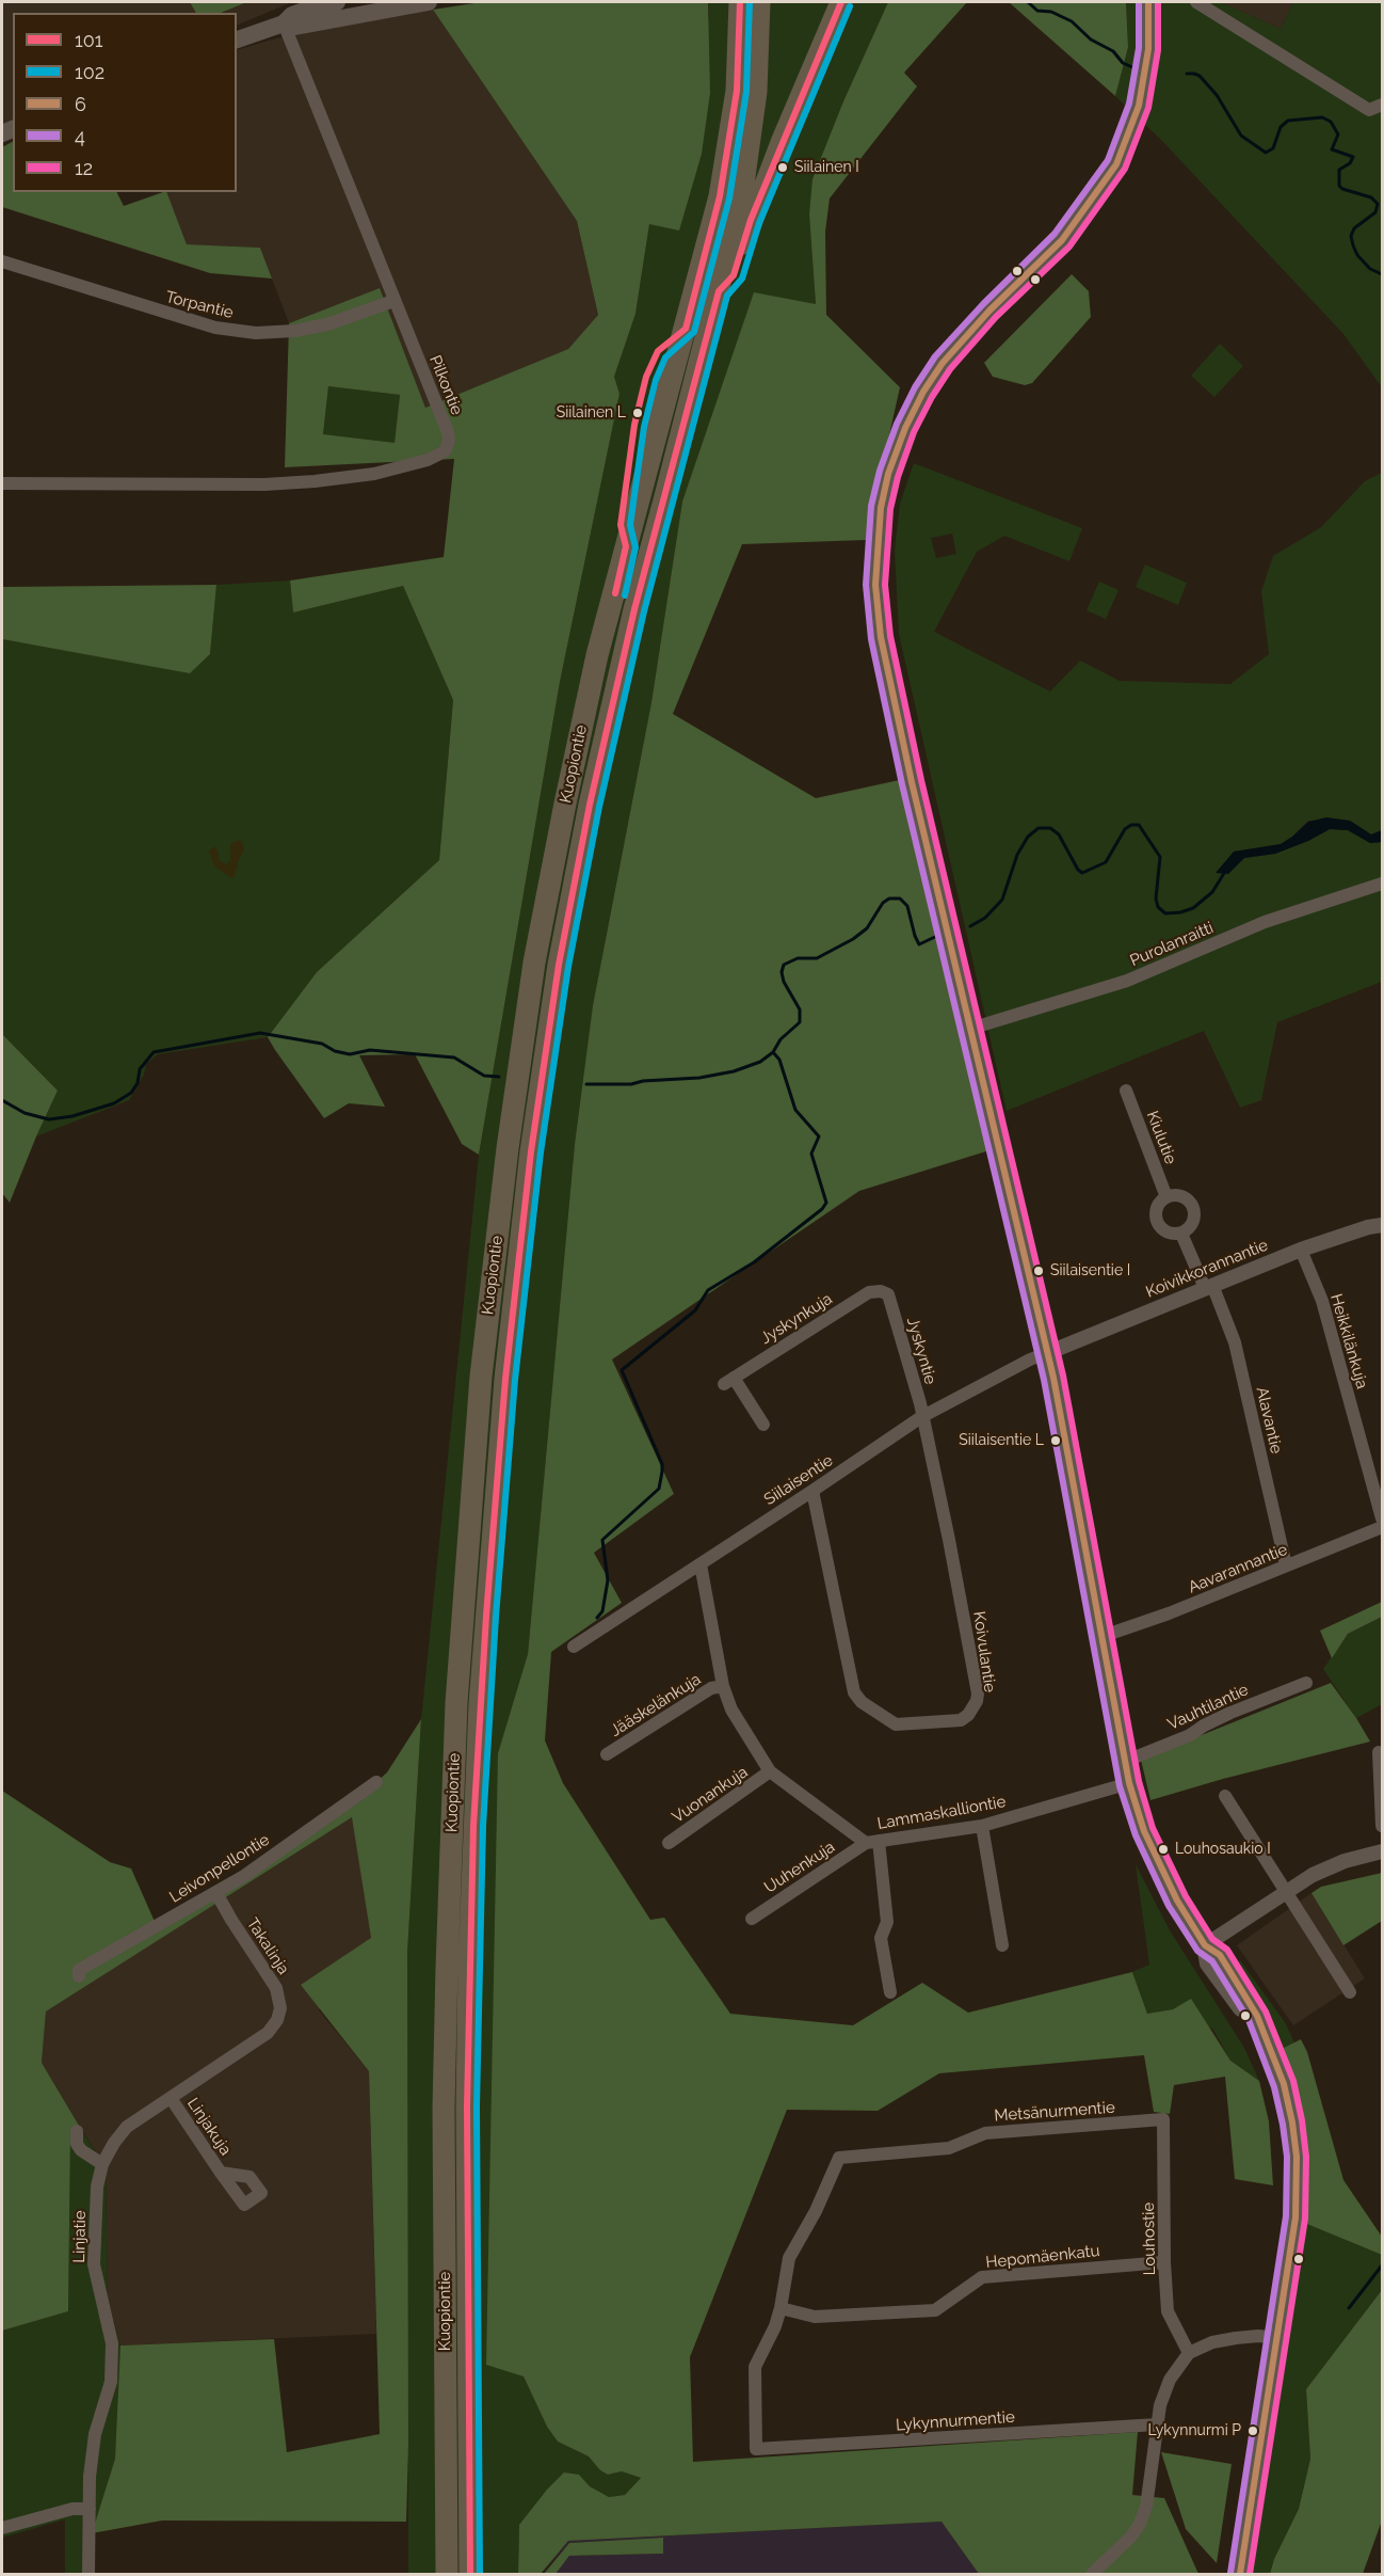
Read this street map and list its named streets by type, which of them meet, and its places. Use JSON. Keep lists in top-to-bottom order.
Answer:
{
  "streets": {
    "highway": ["Kuopiontie"],
    "street": [
      "Torpantie",
      "Pilkontie",
      "Purolanraitti",
      "Kiulutie",
      "Koivikkorannantie",
      "Jyskynkuja",
      "Heikkilänkuja",
      "Jyskyntie",
      "Alavantie",
      "Siilaisentie",
      "Aavarannantie",
      "Koivulantie",
      "Jääskelänkuja",
      "Vauhtilantie",
      "Vuonankuja",
      "Lammaskalliontie",
      "Uuhenkuja",
      "Leivonpellontie",
      "Takalinja",
      "Metsänurmentie",
      "Linjakuja",
      "Linjatie",
      "Louhostie",
      "Hepomäenkatu",
      "Lykynnurmentie"
    ]
  },
  "crossings": [
    ["Torpantie", "Pilkontie"],
    ["Koivikkorannantie", "Heikkilänkuja"],
    ["Koivikkorannantie", "Alavantie"],
    ["Koivikkorannantie", "Siilaisentie"],
    ["Jyskynkuja", "Jyskyntie"],
    ["Jyskyntie", "Siilaisentie"],
    ["Jyskyntie", "Koivulantie"],
    ["Alavantie", "Aavarannantie"],
    ["Siilaisentie", "Koivulantie"],
    ["Siilaisentie", "Lammaskalliontie"],
    ["Jääskelänkuja", "Lammaskalliontie"],
    ["Vuonankuja", "Lammaskalliontie"],
    ["Lammaskalliontie", "Uuhenkuja"],
    ["Leivonpellontie", "Takalinja"],
    ["Takalinja", "Linjatie"],
    ["Metsänurmentie", "Louhostie"],
    ["Metsänurmentie", "Hepomäenkatu"],
    ["Metsänurmentie", "Lykynnurmentie"],
    ["Linjakuja", "Linjatie"],
    ["Louhostie", "Hepomäenkatu"]
  ],
  "places": [
    "Siilainen I",
    "Siilainen L",
    "Siilaisentie I",
    "Siilaisentie L",
    "Louhosaukio I",
    "Lykynnurmi P"
  ],
  "lines": [
    "transit line 101",
    "transit line 102",
    "transit line 6",
    "transit line 4",
    "transit line 12"
  ],
  "legend": [
    "101",
    "102",
    "6",
    "4",
    "12"
  ]
}
